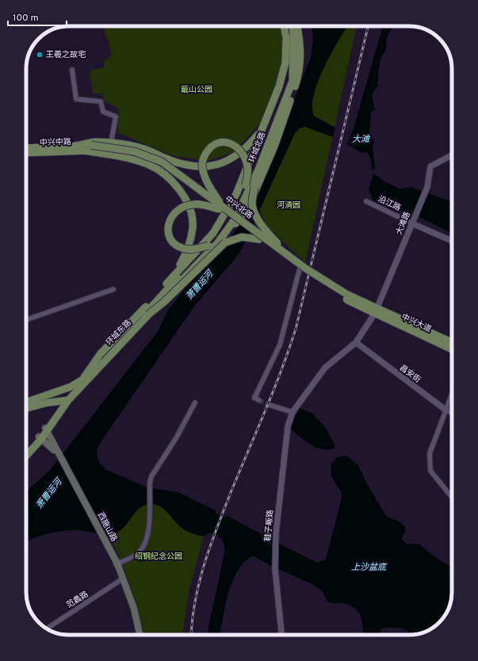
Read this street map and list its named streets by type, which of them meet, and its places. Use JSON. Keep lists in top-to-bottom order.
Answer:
{
  "streets": {
    "main road": [
      "中兴中路",
      "环城北路",
      "中兴北路",
      "中兴大道",
      "环城东路",
      "西施山路"
    ],
    "street": [
      "沿江路",
      "大滩路",
      "昌安街",
      "鞋子畈路",
      "范蠡路"
    ]
  },
  "crossings": [
    ["中兴中路", "中兴北路"],
    ["环城北路", "环城东路"],
    ["沿江路", "大滩路"],
    ["中兴北路", "中兴大道"],
    ["大滩路", "中兴大道"],
    ["大滩路", "鞋子畈路"],
    ["中兴大道", "鞋子畈路"],
    ["环城东路", "西施山路"],
    ["昌安街", "鞋子畈路"],
    ["西施山路", "范蠡路"]
  ],
  "water": ["大滩", "萧曹运河", "上沙盆底"],
  "parks": ["蕺山公园", "河清园", "绍钢纪念公园"],
  "places": ["王羲之故宅"],
  "scale_bar": "100 m"
}
